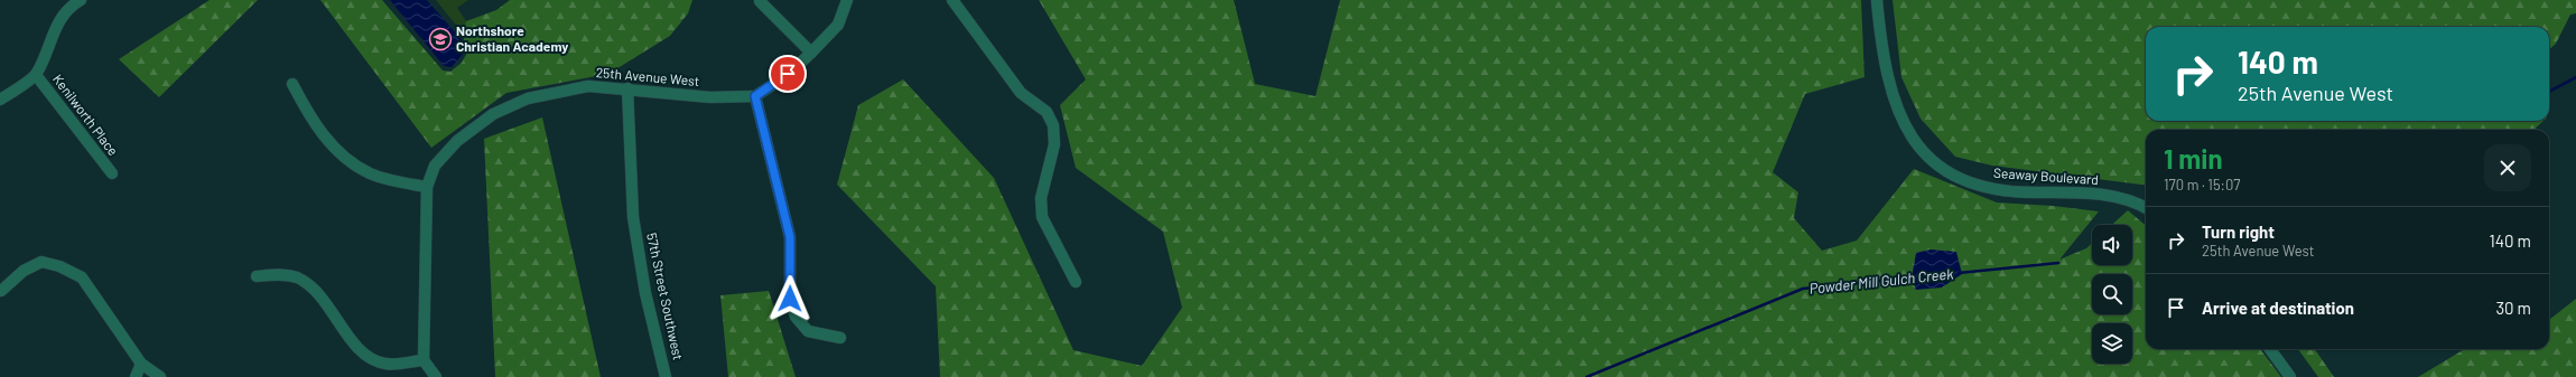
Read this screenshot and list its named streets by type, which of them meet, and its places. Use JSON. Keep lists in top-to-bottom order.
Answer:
{
  "streets": {
    "street": [
      "25th Avenue West",
      "Kenilworth Place",
      "Seaway Boulevard",
      "57th Street Southwest"
    ]
  },
  "crossings": [
    ["25th Avenue West", "57th Street Southwest"]
  ],
  "water": ["Powder Mill Gulch Creek"],
  "places": {
    "school or university": ["Northshore Christian Academy"]
  },
  "page": {
    "turn": ["140 m", "25th Avenue West"],
    "heading": ["1 min", "170 m · 15:07"],
    "list": [
      {
        "name": "Turn right",
        "note": "25th Avenue West",
        "value": "140 m"
      },
      {
        "name": "Arrive at destination",
        "value": "30 m"
      }
    ]
  }
}
